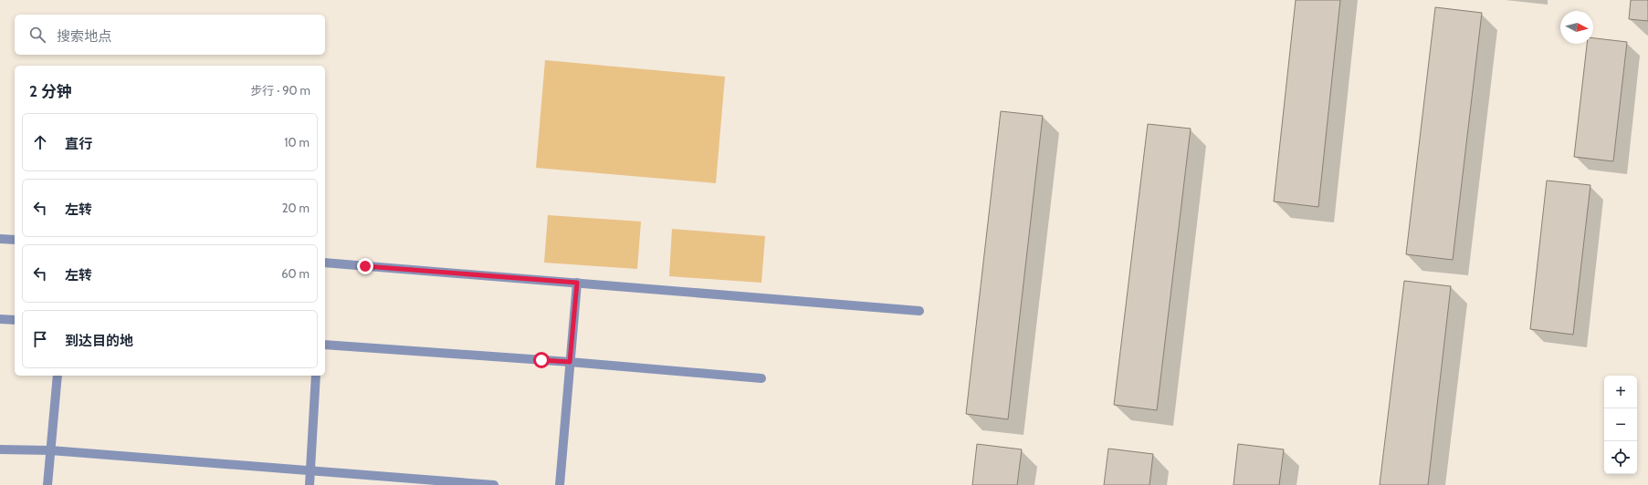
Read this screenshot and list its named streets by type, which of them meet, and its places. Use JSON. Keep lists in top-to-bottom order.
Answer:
{
  "north": "right",
  "page": {
    "search": "搜索地点",
    "heading": ["2 分钟", "步行 · 90 m"],
    "list": [
      ["直行", "10 m"],
      ["左转", "20 m"],
      ["左转", "60 m"],
      "到达目的地"
    ],
    "map_buttons": ["+", "−"]
  }
}
